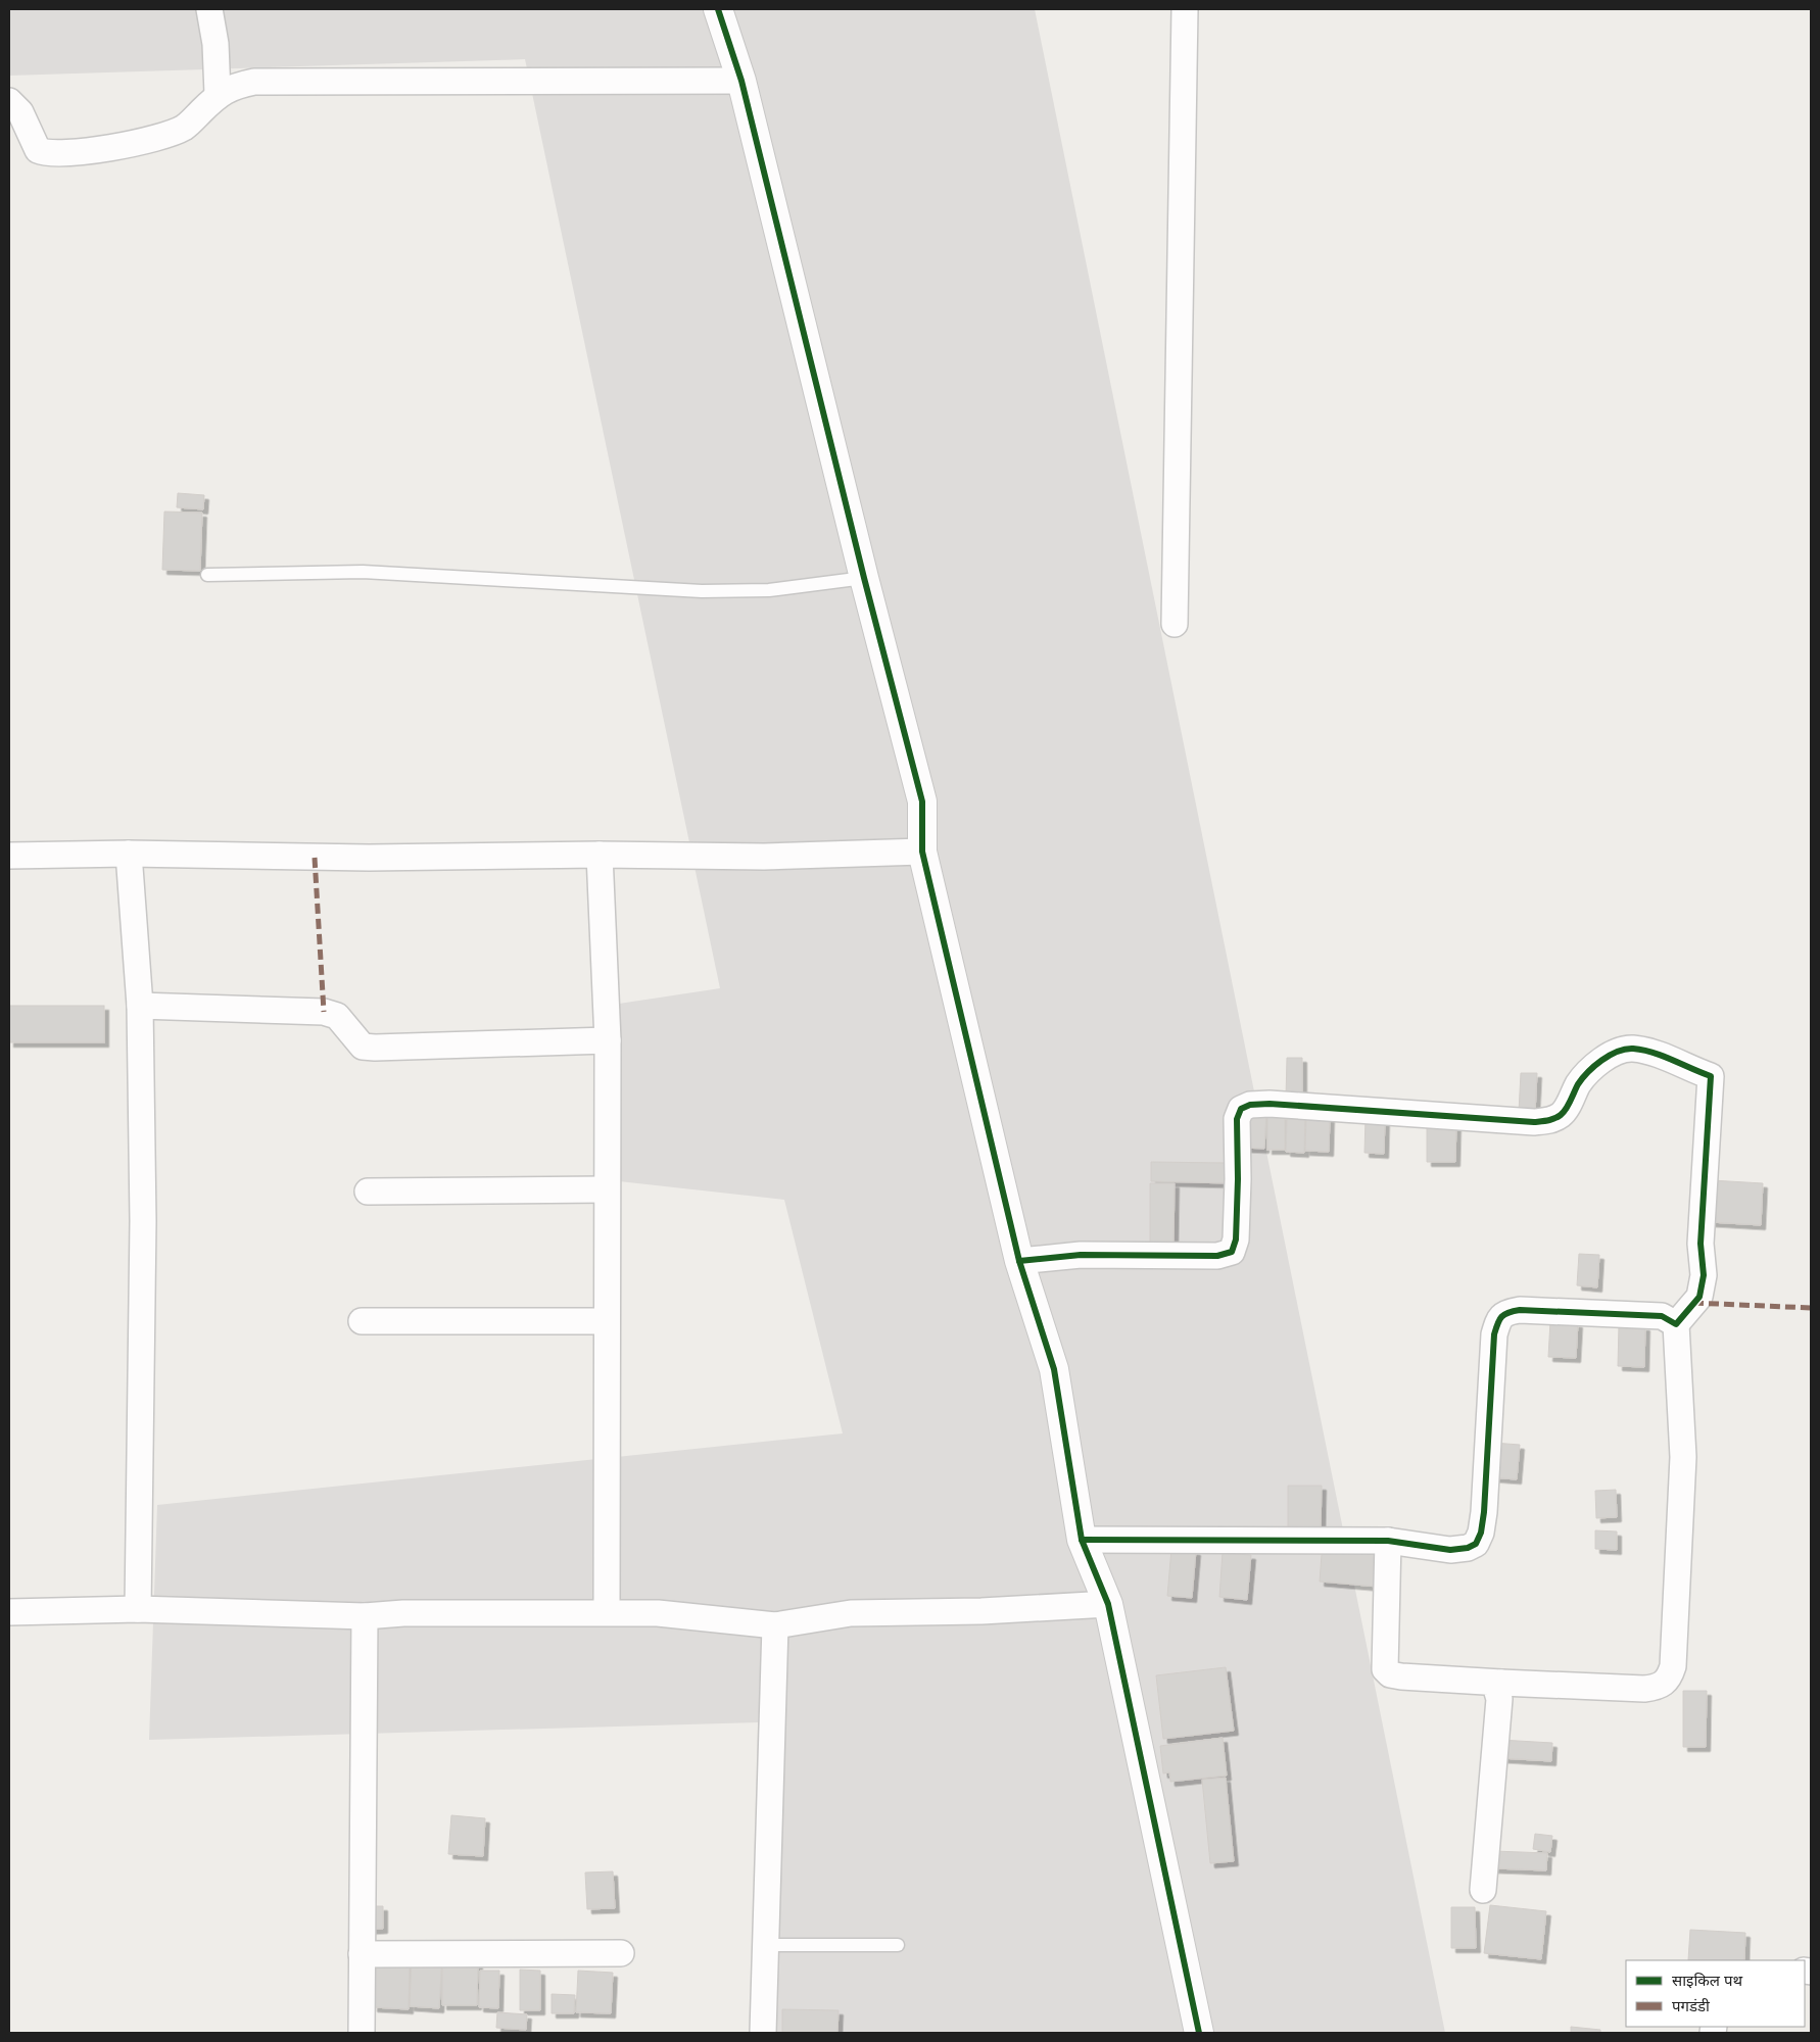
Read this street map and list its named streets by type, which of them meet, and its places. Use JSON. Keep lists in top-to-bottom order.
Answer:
{
  "legend": ["साइकिल पथ", "पगडंडी"]
}
